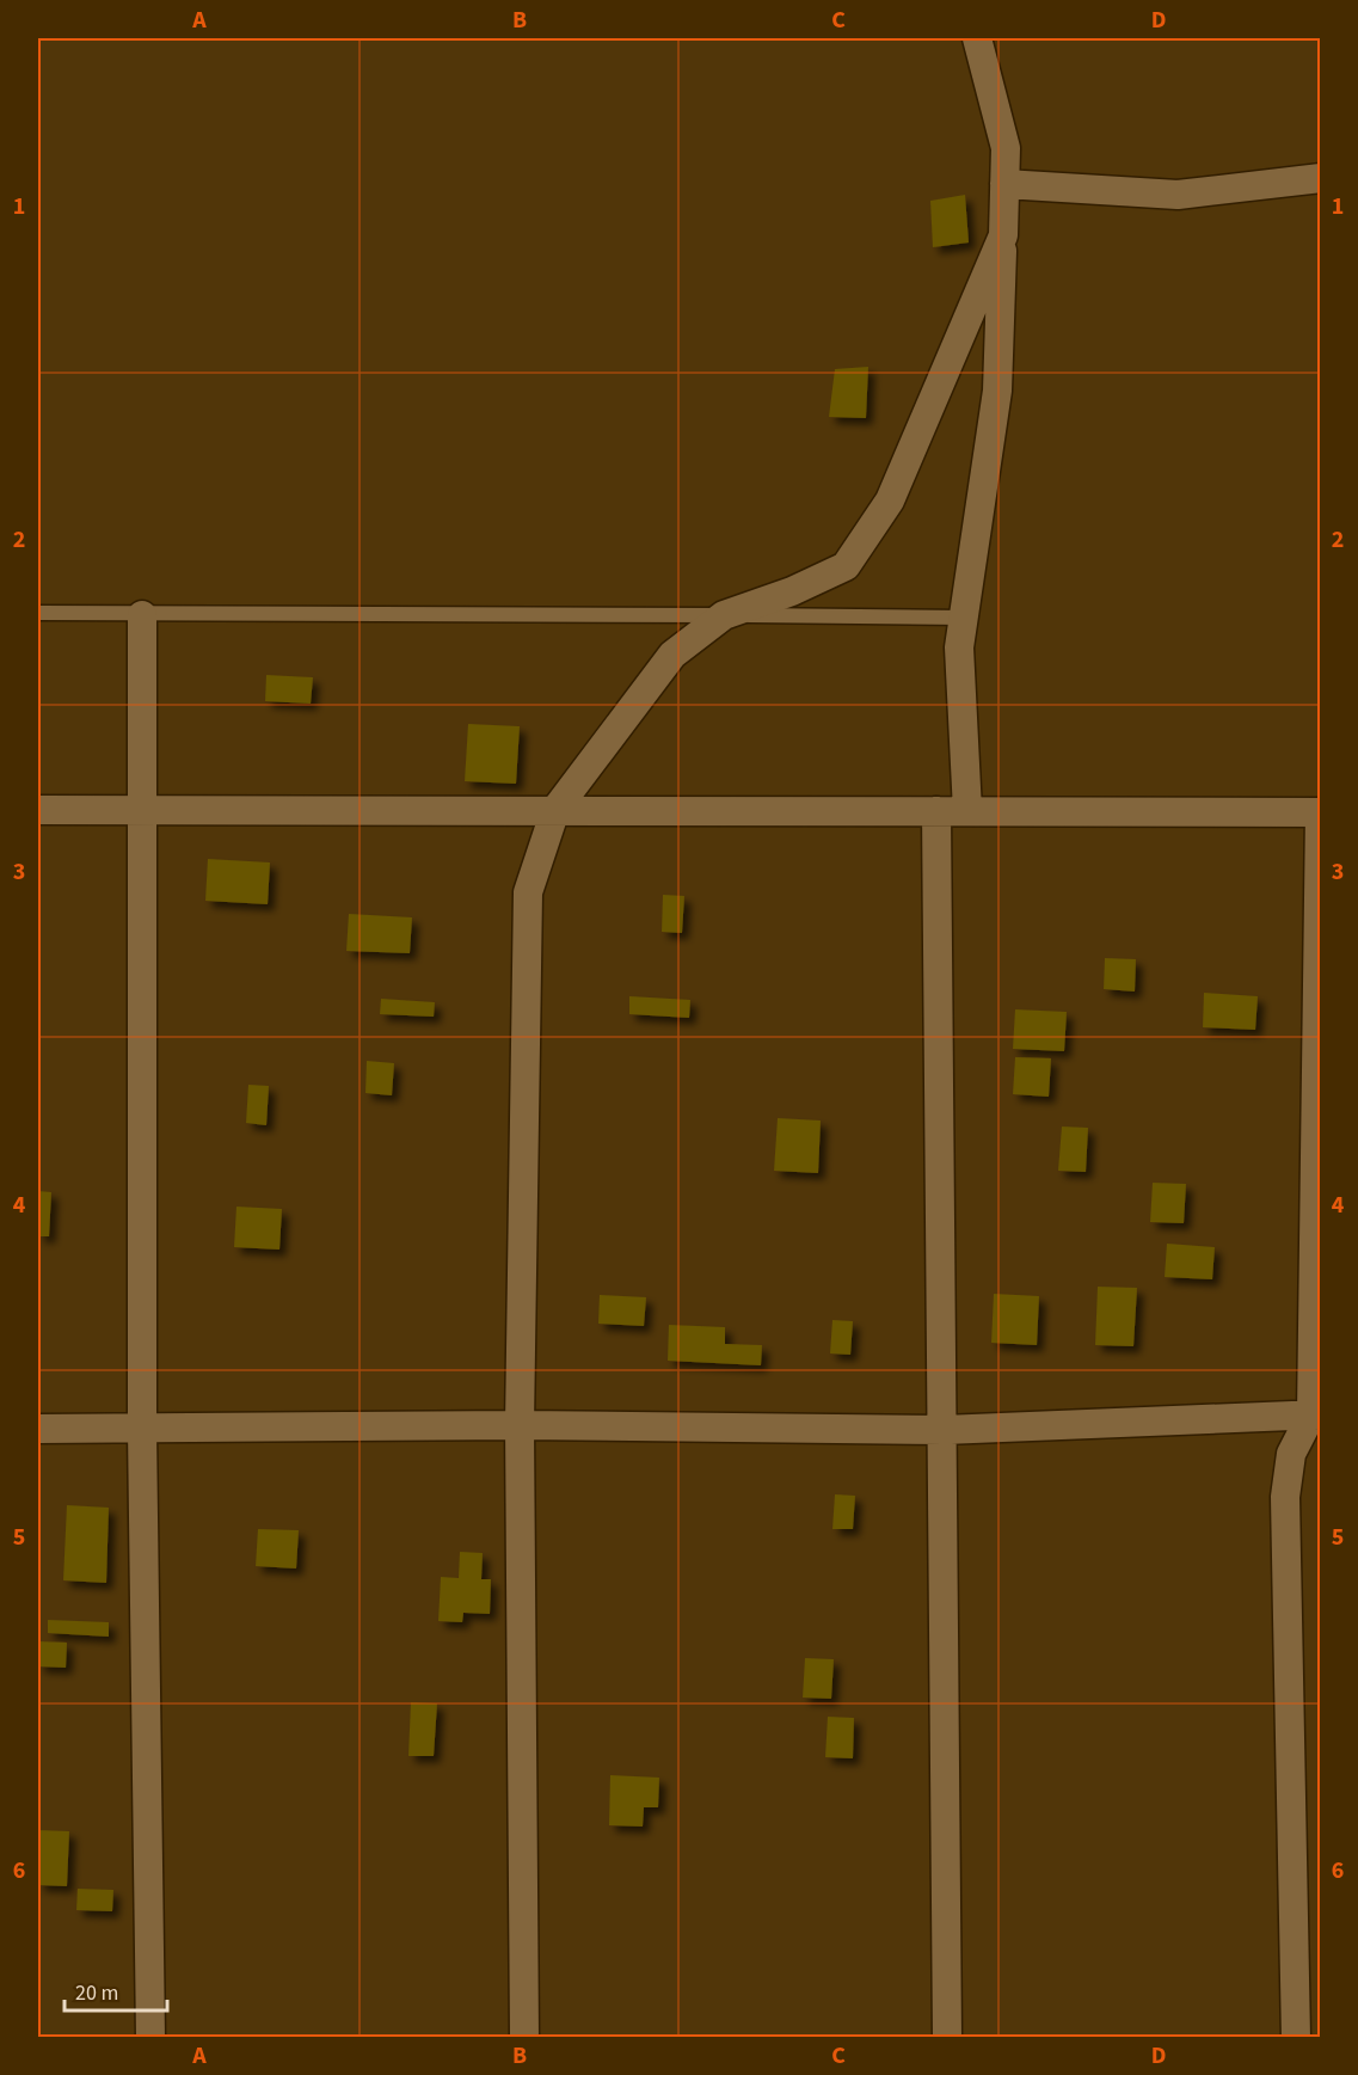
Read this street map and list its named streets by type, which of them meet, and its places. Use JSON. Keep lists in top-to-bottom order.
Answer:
{
  "scale_bar": "20 m",
  "grid": {
    "columns": [
      "A",
      "B",
      "C",
      "D"
    ],
    "rows": [
      "1",
      "2",
      "3",
      "4",
      "5",
      "6"
    ]
  }
}
